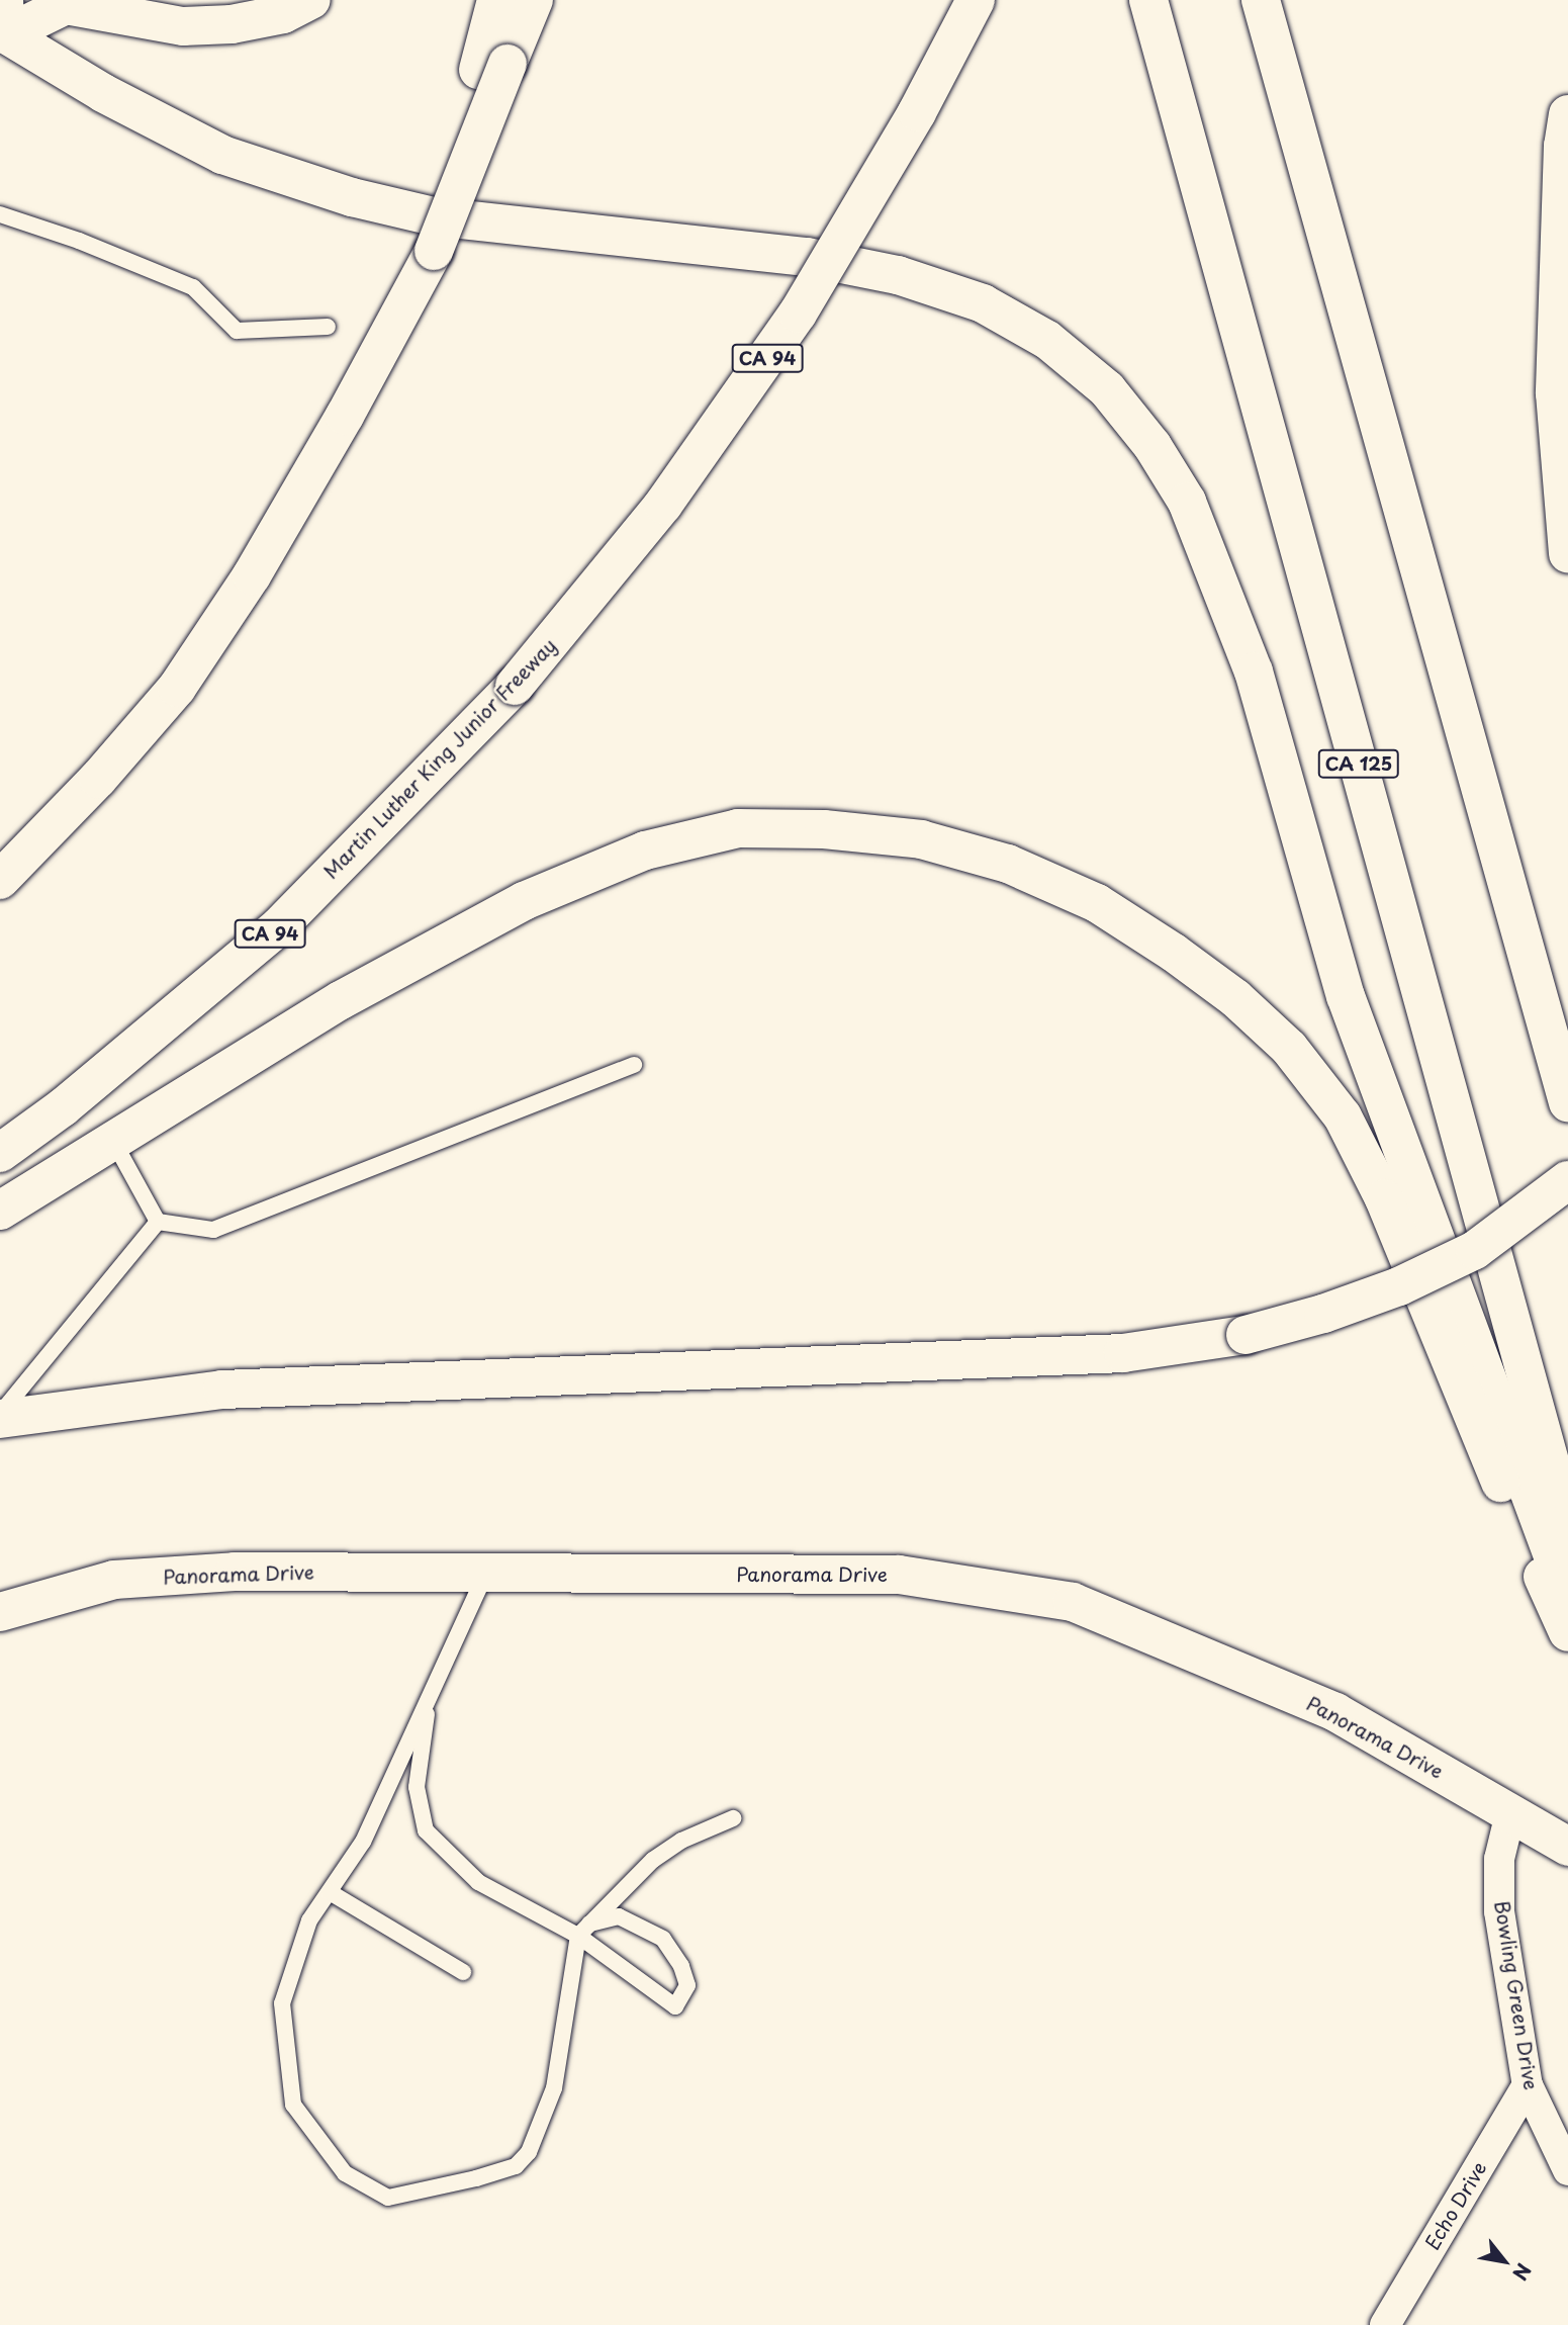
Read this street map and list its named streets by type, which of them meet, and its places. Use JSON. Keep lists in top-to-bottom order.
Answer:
{
  "streets": {
    "main road": [
      "CA 94",
      "Martin Luther King Junior Freeway",
      "CA 125",
      "Panorama Drive"
    ],
    "street": ["Bowling Green Drive", "Echo Drive"]
  },
  "crossings": [
    ["Panorama Drive", "Bowling Green Drive"],
    ["Bowling Green Drive", "Echo Drive"]
  ],
  "north": "bottom right"
}
